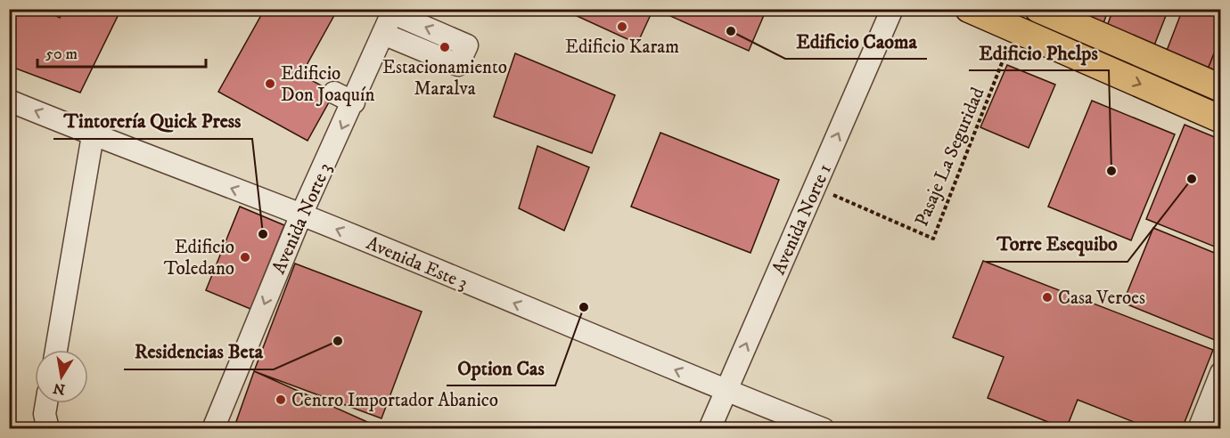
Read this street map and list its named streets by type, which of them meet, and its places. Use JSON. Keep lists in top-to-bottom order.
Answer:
{
  "streets": {
    "street": ["Avenida Norte 3", "Avenida Norte 1", "Avenida Este 3"],
    "path": ["Pasaje La Seguridad"]
  },
  "crossings": [
    ["Pasaje La Seguridad", "Avenida Norte 1"],
    ["Avenida Norte 3", "Avenida Este 3"],
    ["Avenida Norte 1", "Avenida Este 3"]
  ],
  "one_way": ["Avenida Norte 3", "Avenida Norte 1", "Avenida Este 3"],
  "places": [
    "Edificio Karam",
    "Edificio Caoma",
    "Estacionamiento Maralva",
    "Edificio Don Joaquín",
    "Edificio Phelps",
    "Torre Esequibo",
    "Tintorería Quick Press",
    "Edificio Toledano",
    "Casa Veroes",
    "Option Cas",
    "Residencias Beta",
    "Centro Importador Abanico"
  ],
  "scale_bar": "50 m",
  "north": "bottom"
}
